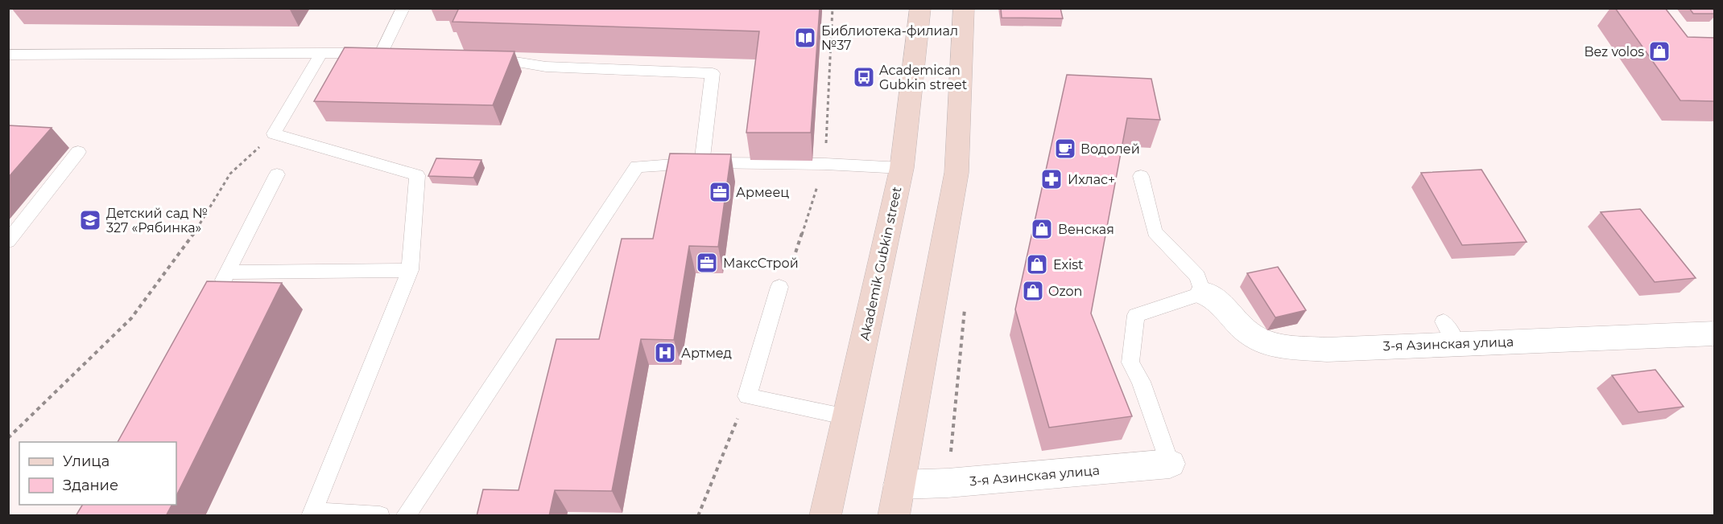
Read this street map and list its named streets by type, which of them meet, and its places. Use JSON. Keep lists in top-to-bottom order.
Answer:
{
  "streets": {
    "street": ["Akademik Gubkin street", "3-я Азинская улица"]
  },
  "places": {
    "library": ["Библиотека-филиал №37"],
    "shop": [
      "Bez volos",
      "Венская",
      "Exist",
      "Ozon"
    ],
    "bus stop": ["Academican Gubkin street"],
    "cafe": ["Водолей"],
    "pharmacy": ["Ихлас+"],
    "office": ["Армеец", "МаксСтрой"],
    "school or university": ["Детский сад № 327 «Рябинка»"],
    "hospital": ["Артмед"]
  },
  "legend": ["Улица", "Здание"]
}
